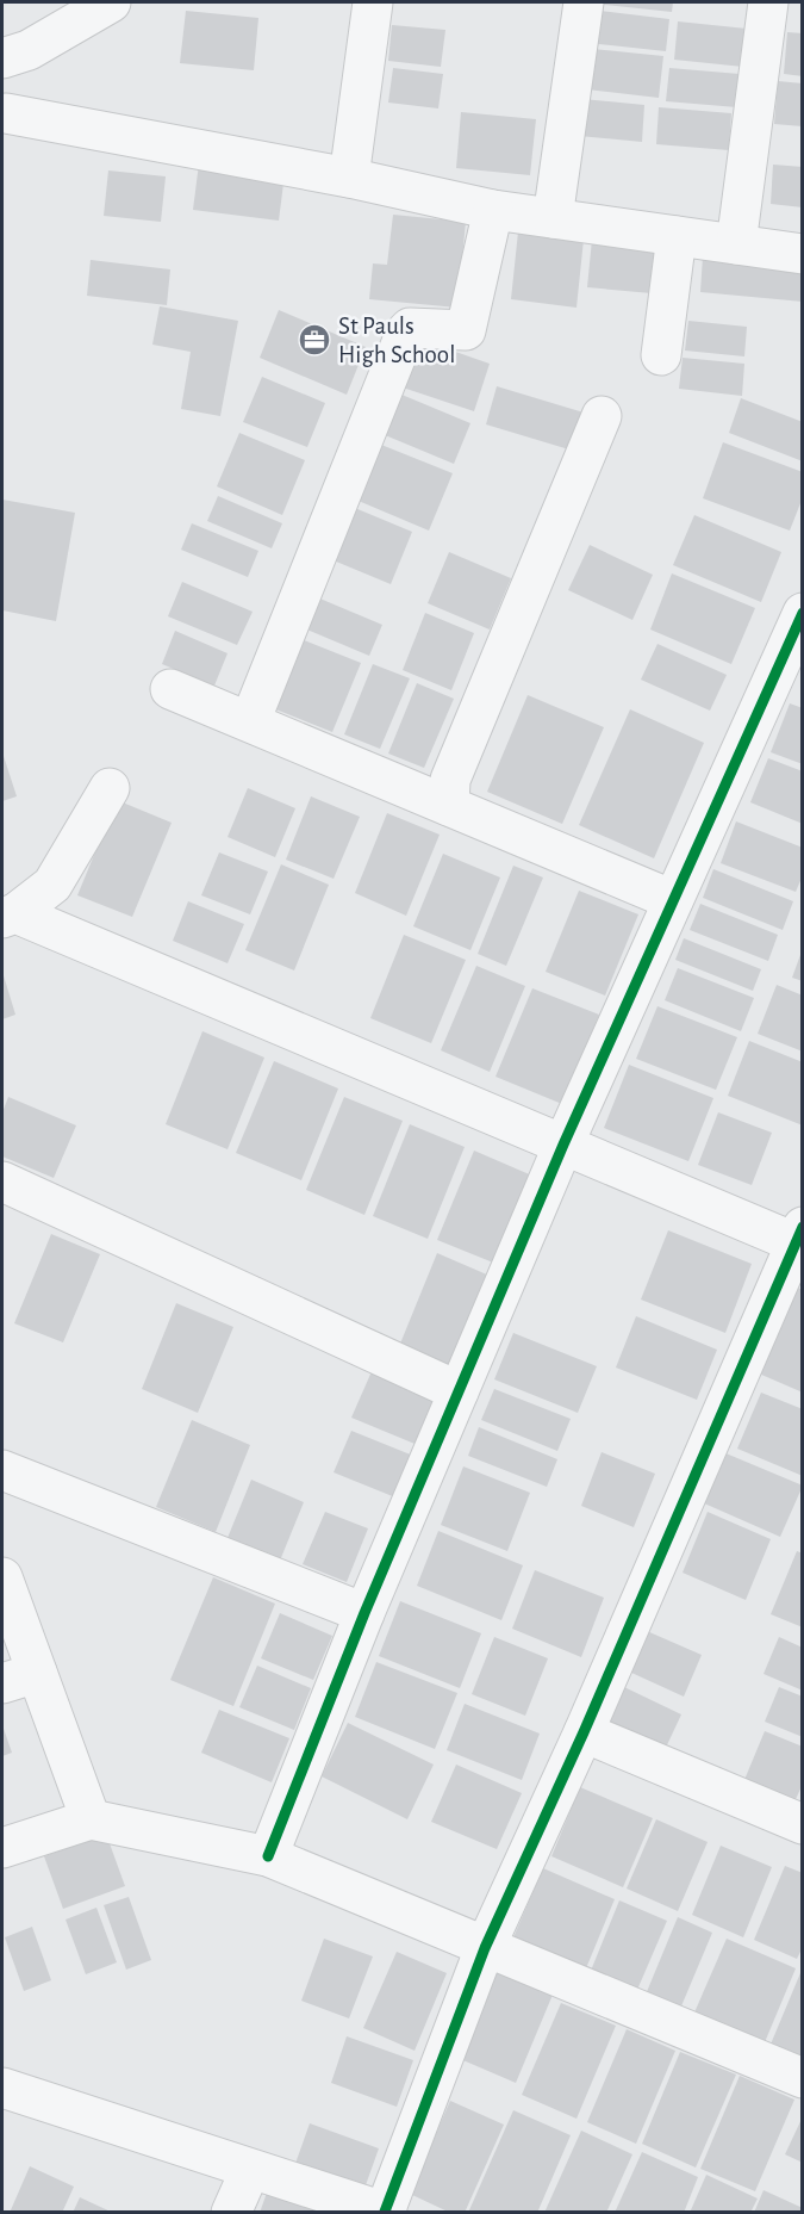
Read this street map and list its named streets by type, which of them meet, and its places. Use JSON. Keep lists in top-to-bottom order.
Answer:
{
  "places": {
    "office": ["St Pauls High School"]
  }
}
